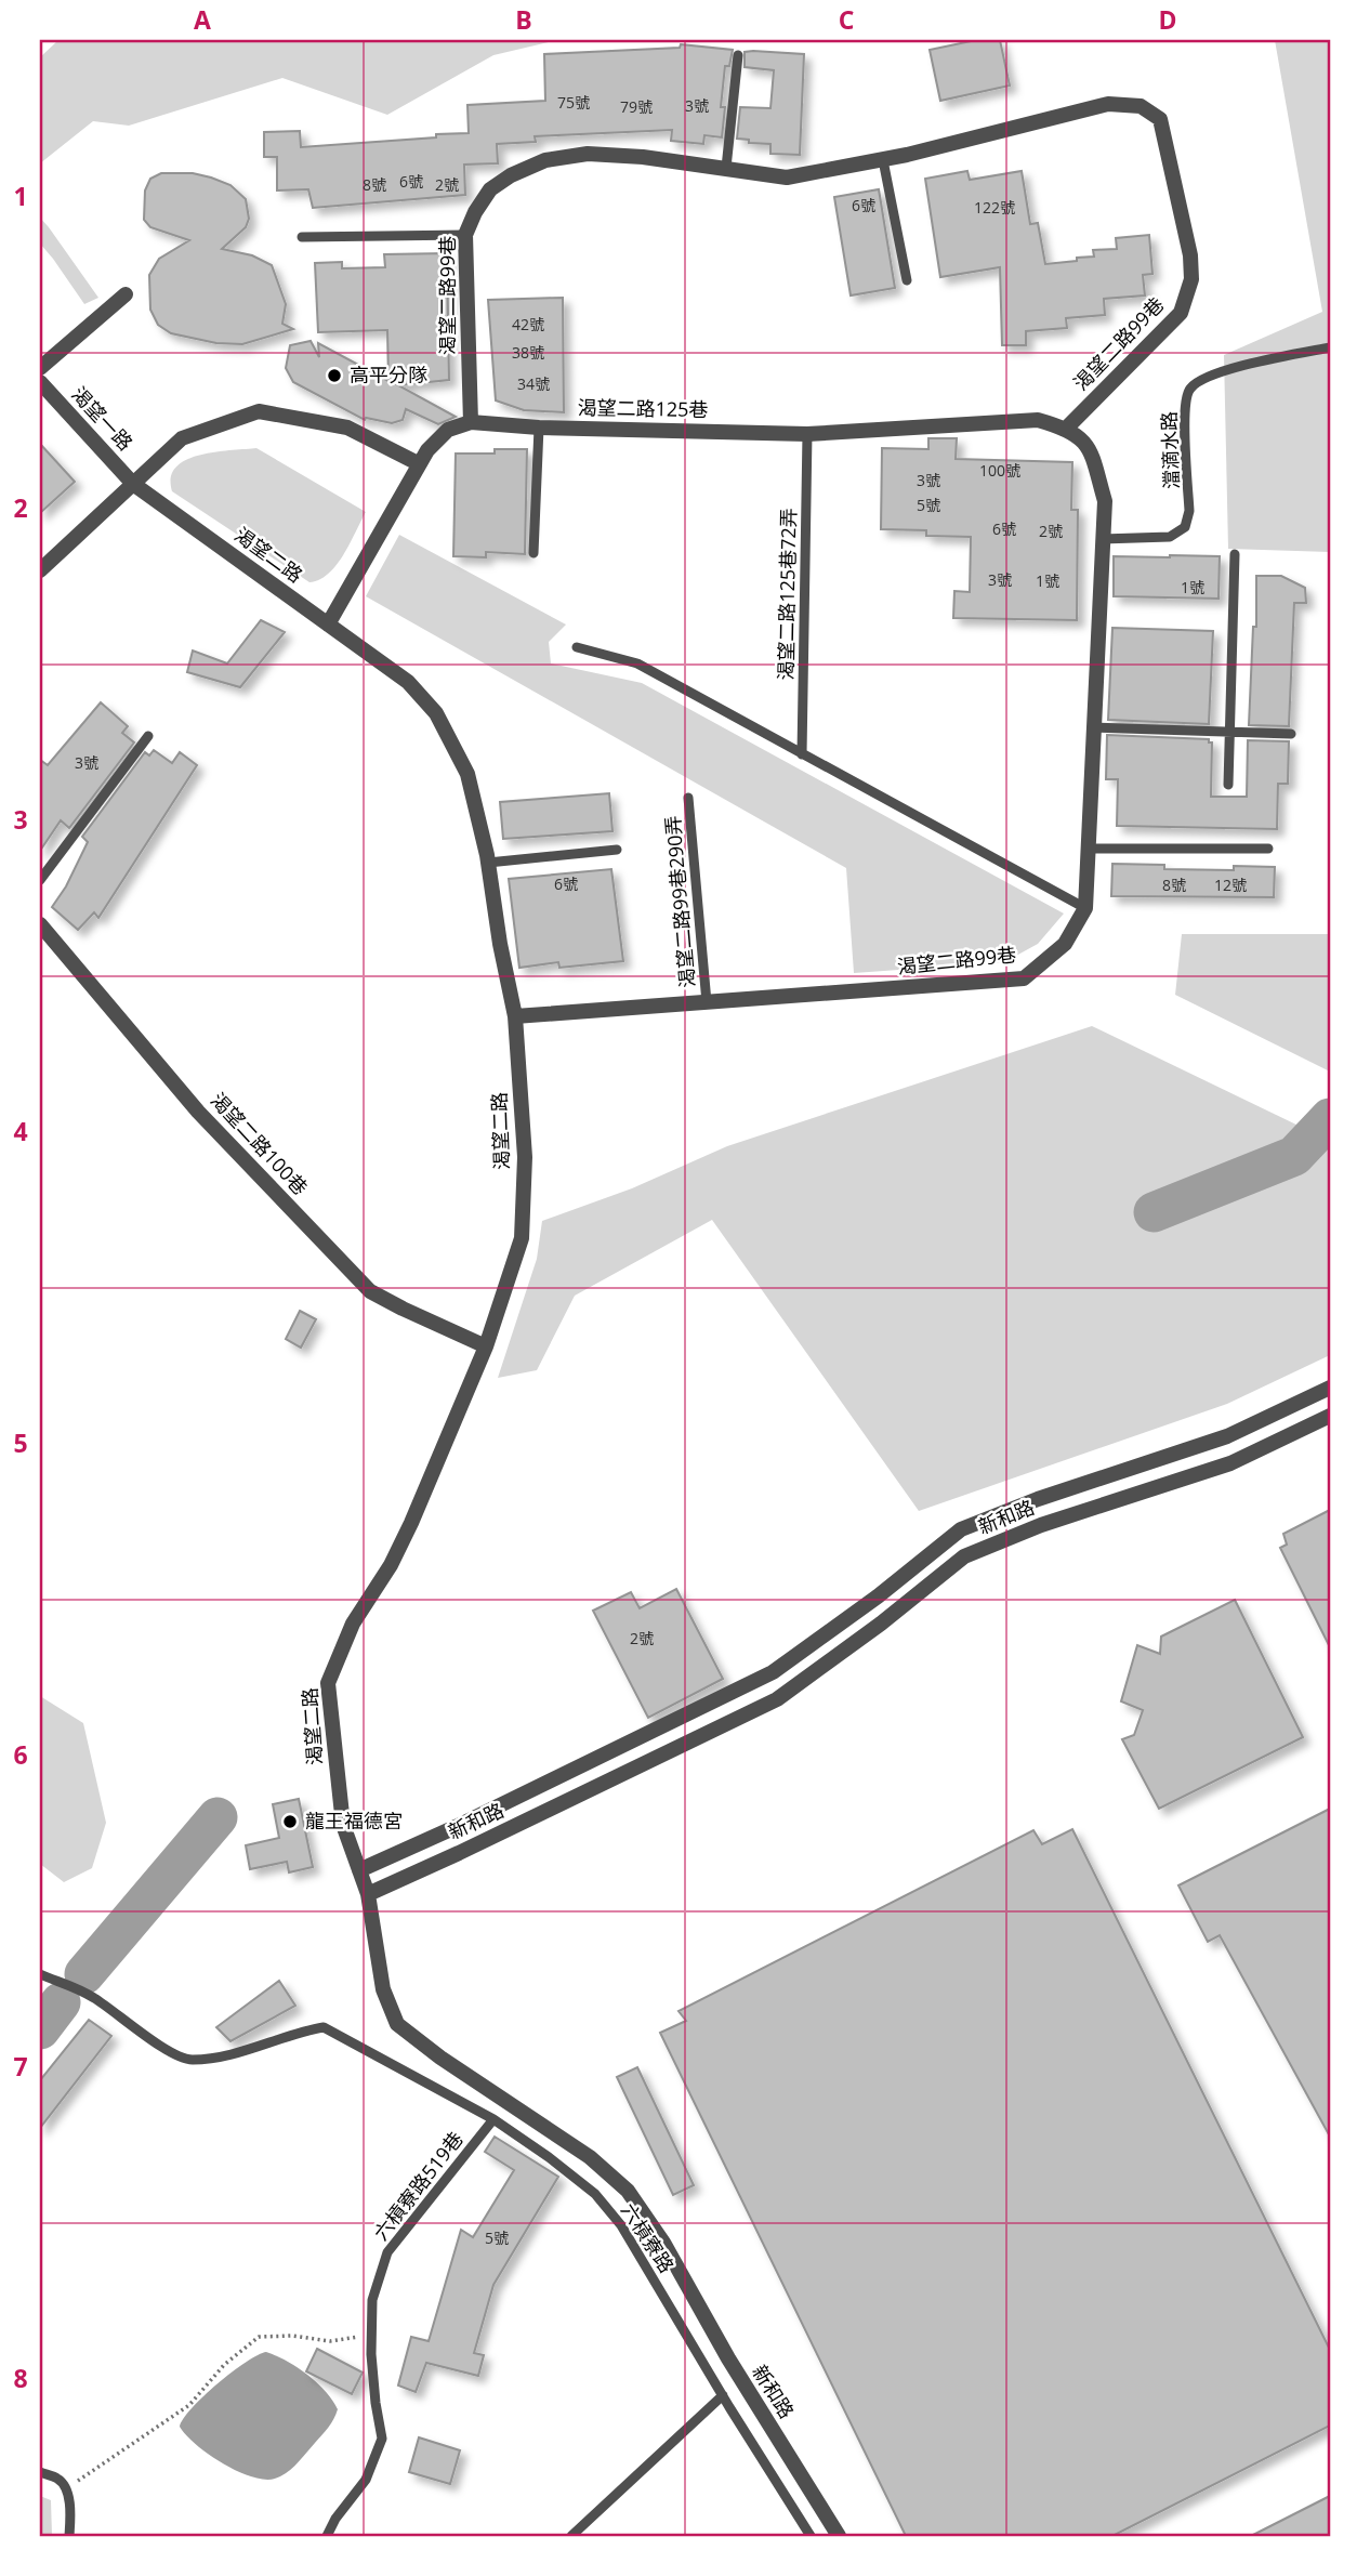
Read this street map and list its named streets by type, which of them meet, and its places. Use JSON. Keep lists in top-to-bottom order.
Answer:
{
  "streets": {
    "street": [
      "渴望二路99巷",
      "渴望二路125巷",
      "渴望一路",
      "渴望二路",
      "渴望二路100巷",
      "新和路"
    ],
    "lane": [
      "澢滴水路",
      "渴望二路125巷72弄",
      "渴望二路99巷290弄",
      "六槓寮路519巷",
      "六槓寮路"
    ]
  },
  "crossings": [
    ["渴望二路99巷", "渴望二路125巷"],
    ["渴望二路99巷", "澢滴水路"],
    ["渴望二路99巷", "渴望二路"],
    ["渴望二路99巷", "渴望二路99巷290弄"],
    ["渴望二路125巷", "渴望二路125巷72弄"],
    ["渴望一路", "渴望二路"],
    ["渴望二路", "渴望二路100巷"],
    ["渴望二路", "新和路"],
    ["六槓寮路519巷", "六槓寮路"]
  ],
  "places": ["高平分隊", "龍王福德宮"],
  "house_numbers": [
    "75號",
    "3號",
    "79號",
    "6號",
    "8號",
    "2號",
    "6號",
    "122號",
    "42號",
    "38號",
    "34號",
    "100號",
    "3號",
    "5號",
    "6號",
    "2號",
    "3號",
    "1號",
    "1號",
    "3號",
    "6號",
    "8號",
    "12號",
    "2號",
    "5號"
  ],
  "grid": {
    "columns": [
      "A",
      "B",
      "C",
      "D"
    ],
    "rows": [
      "1",
      "2",
      "3",
      "4",
      "5",
      "6",
      "7",
      "8"
    ]
  }
}
